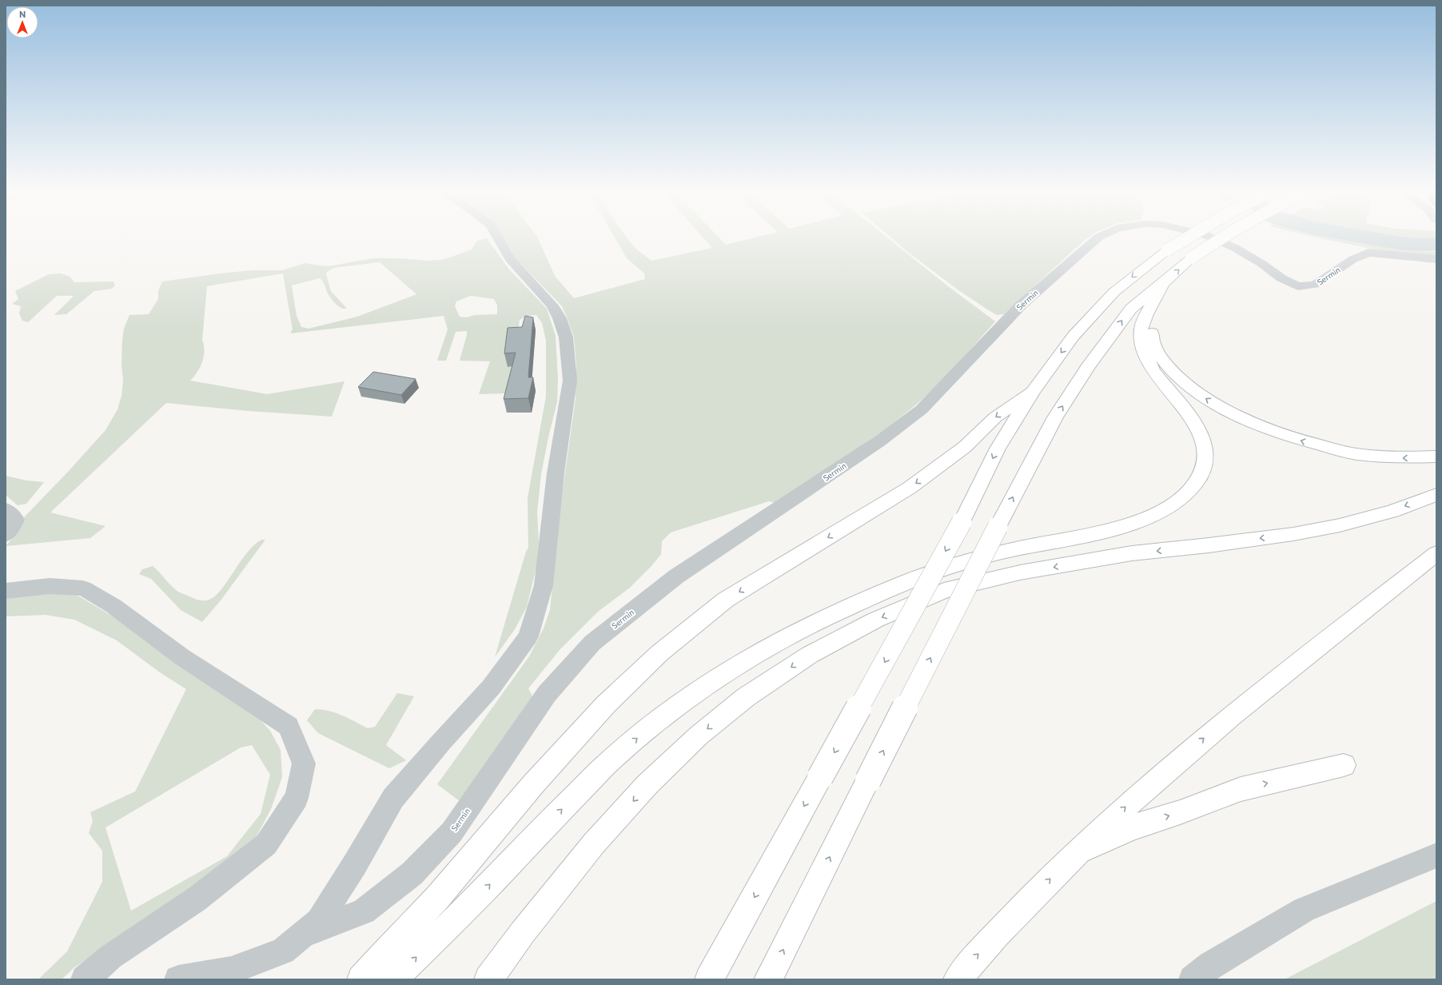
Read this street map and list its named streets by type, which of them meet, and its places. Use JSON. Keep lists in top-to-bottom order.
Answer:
{
  "streets": {
    "street": ["Sermin"]
  },
  "north": "top"
}
